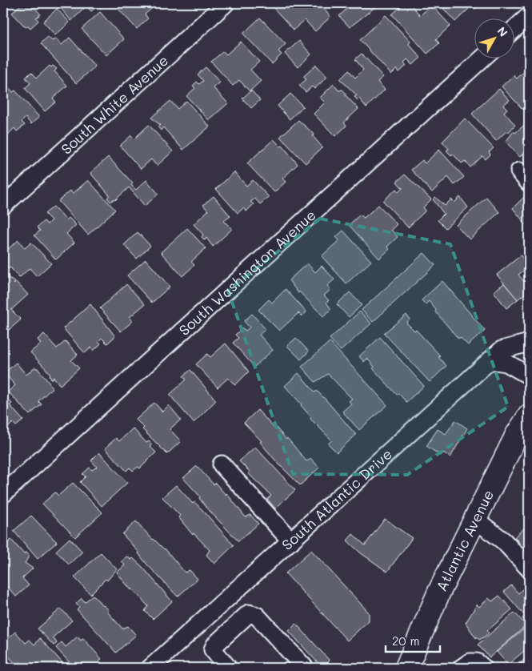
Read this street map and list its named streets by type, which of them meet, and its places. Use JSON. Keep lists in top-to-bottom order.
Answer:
{
  "streets": {
    "main road": ["Atlantic Avenue"],
    "street": ["South White Avenue", "South Washington Avenue", "South Atlantic Drive"]
  },
  "scale_bar": "20 m",
  "north": "top right"
}
